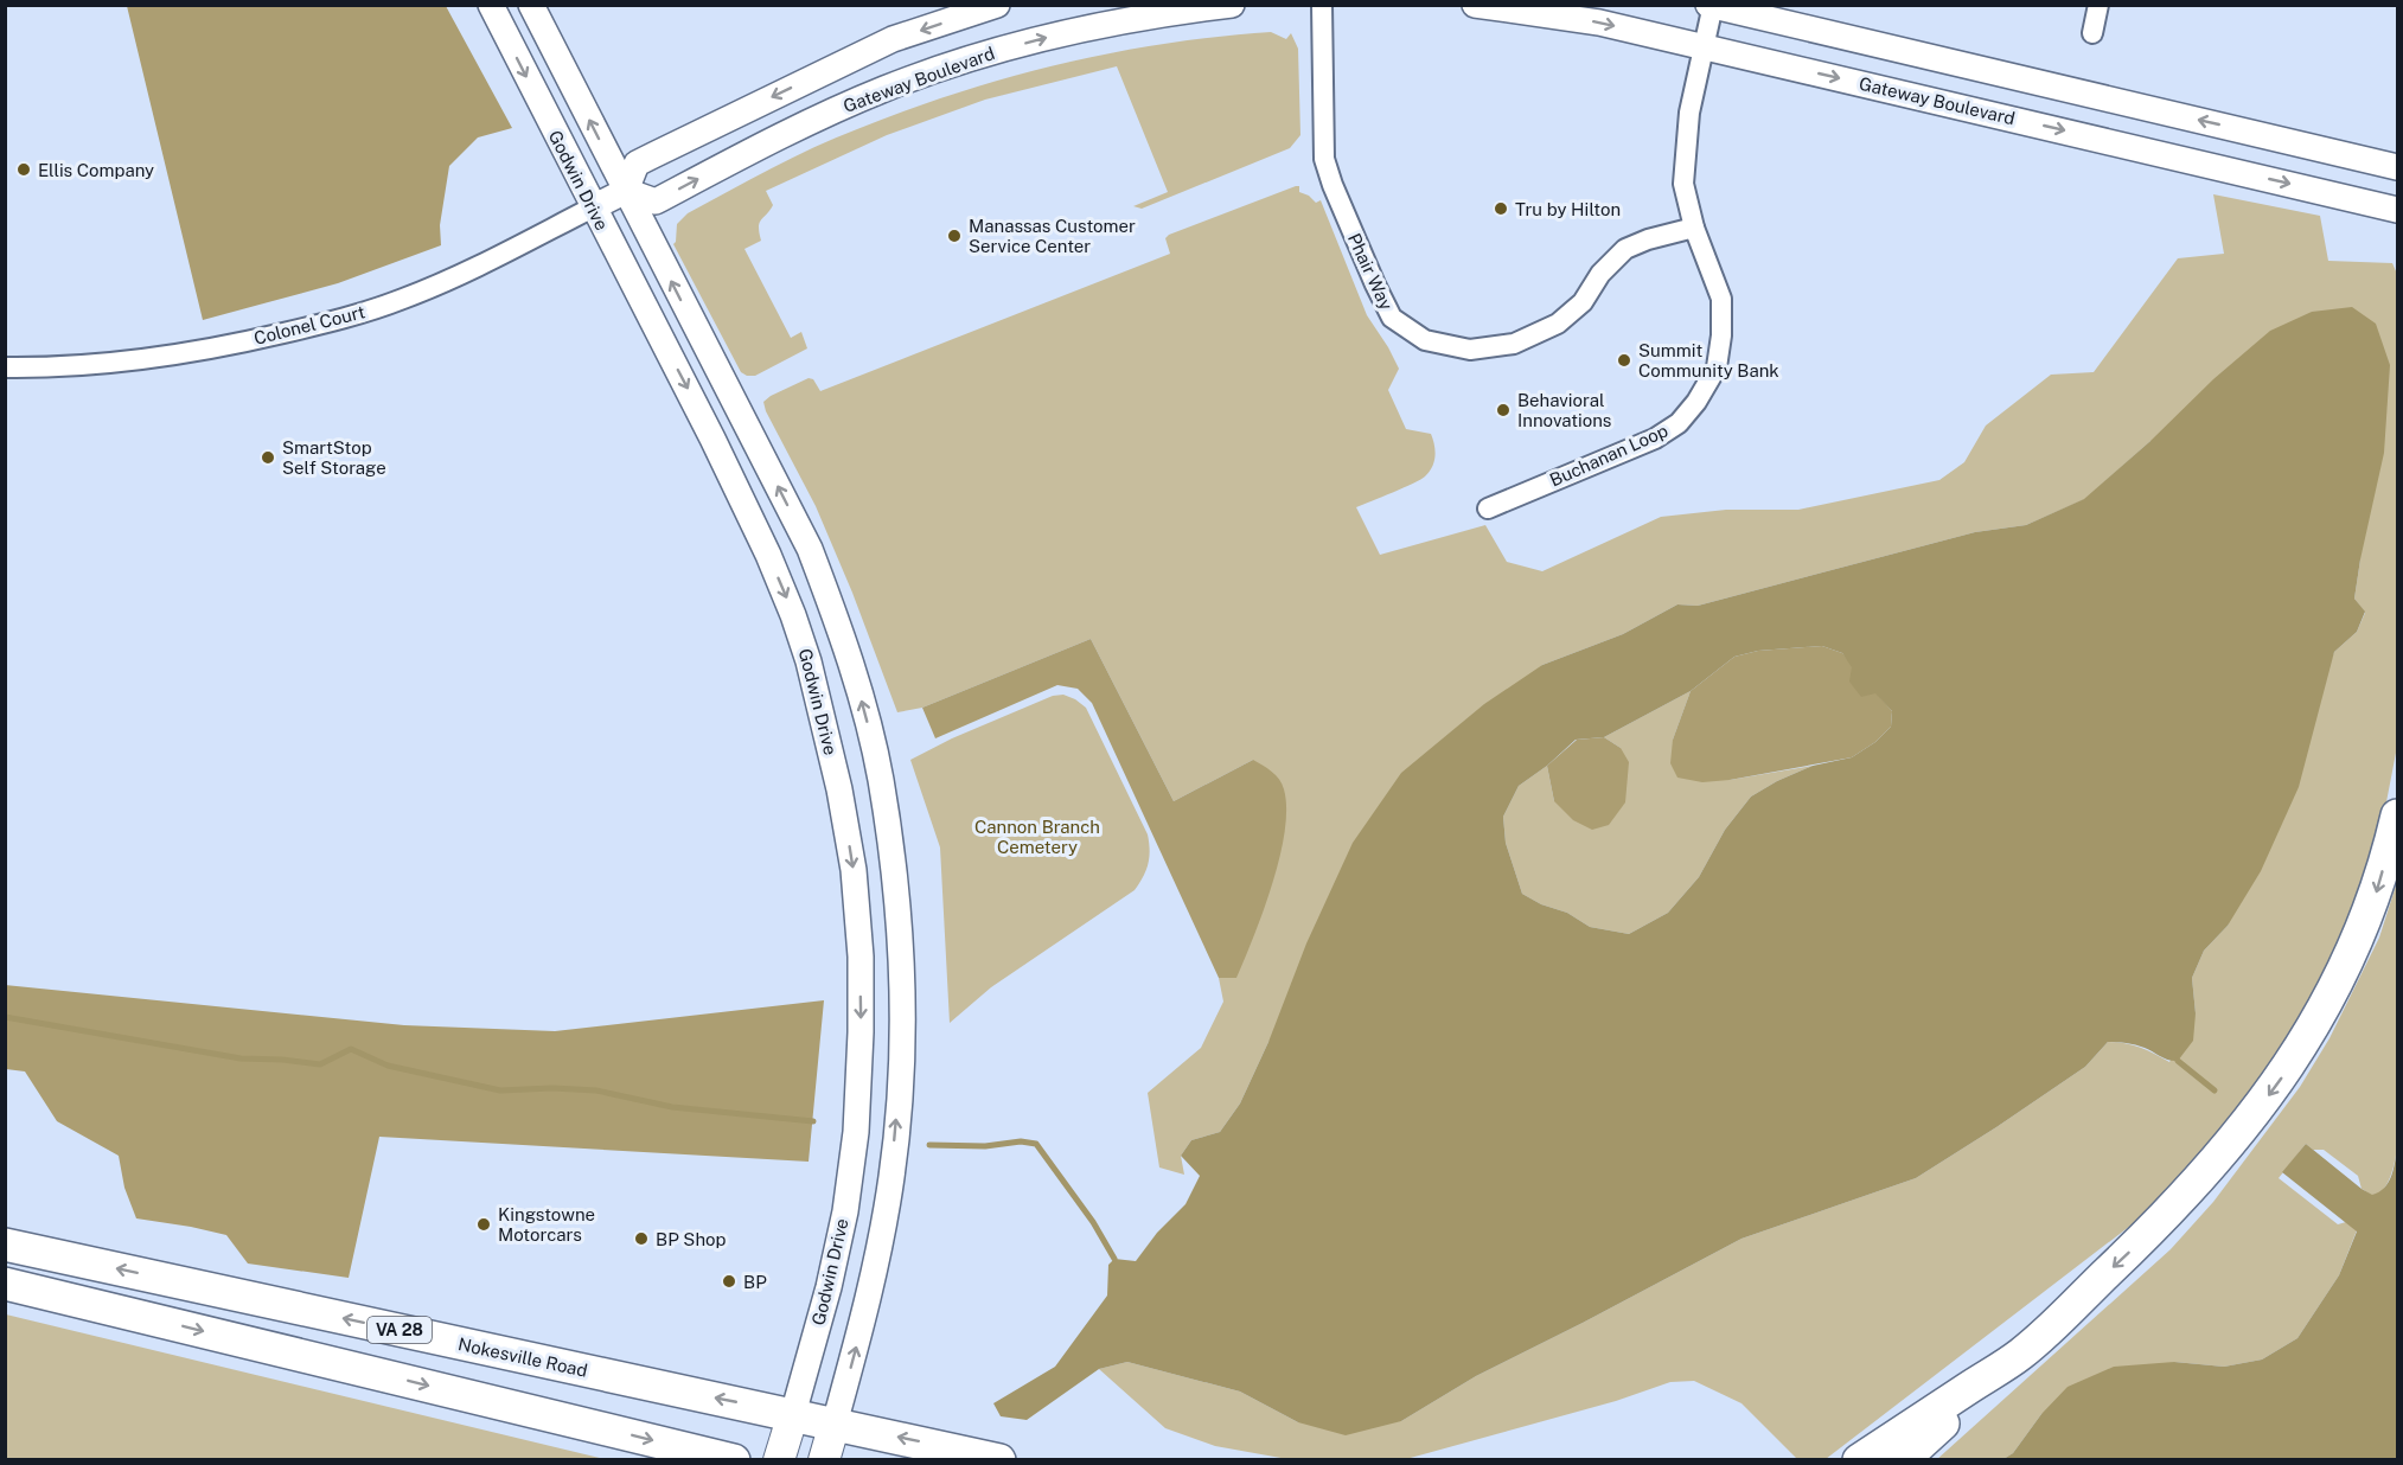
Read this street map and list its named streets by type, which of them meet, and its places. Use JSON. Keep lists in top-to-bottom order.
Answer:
{
  "streets": {
    "highway": ["VA 28", "Nokesville Road"],
    "main road": ["Godwin Drive"],
    "street": [
      "Gateway Boulevard",
      "Phair Way",
      "Colonel Court",
      "Buchanan Loop"
    ]
  },
  "crossings": [
    ["Gateway Boulevard", "Godwin Drive"],
    ["Gateway Boulevard", "Buchanan Loop"],
    ["Godwin Drive", "Colonel Court"],
    ["Godwin Drive", "Nokesville Road"],
    ["Phair Way", "Buchanan Loop"]
  ],
  "parks": ["Cannon Branch Cemetery"],
  "places": [
    "Ellis Company",
    "Tru by Hilton",
    "Manassas Customer Service Center",
    "Summit Community Bank",
    "Behavioral Innovations",
    "SmartStop Self Storage",
    "Kingstowne Motorcars",
    "BP Shop",
    "BP"
  ]
}
